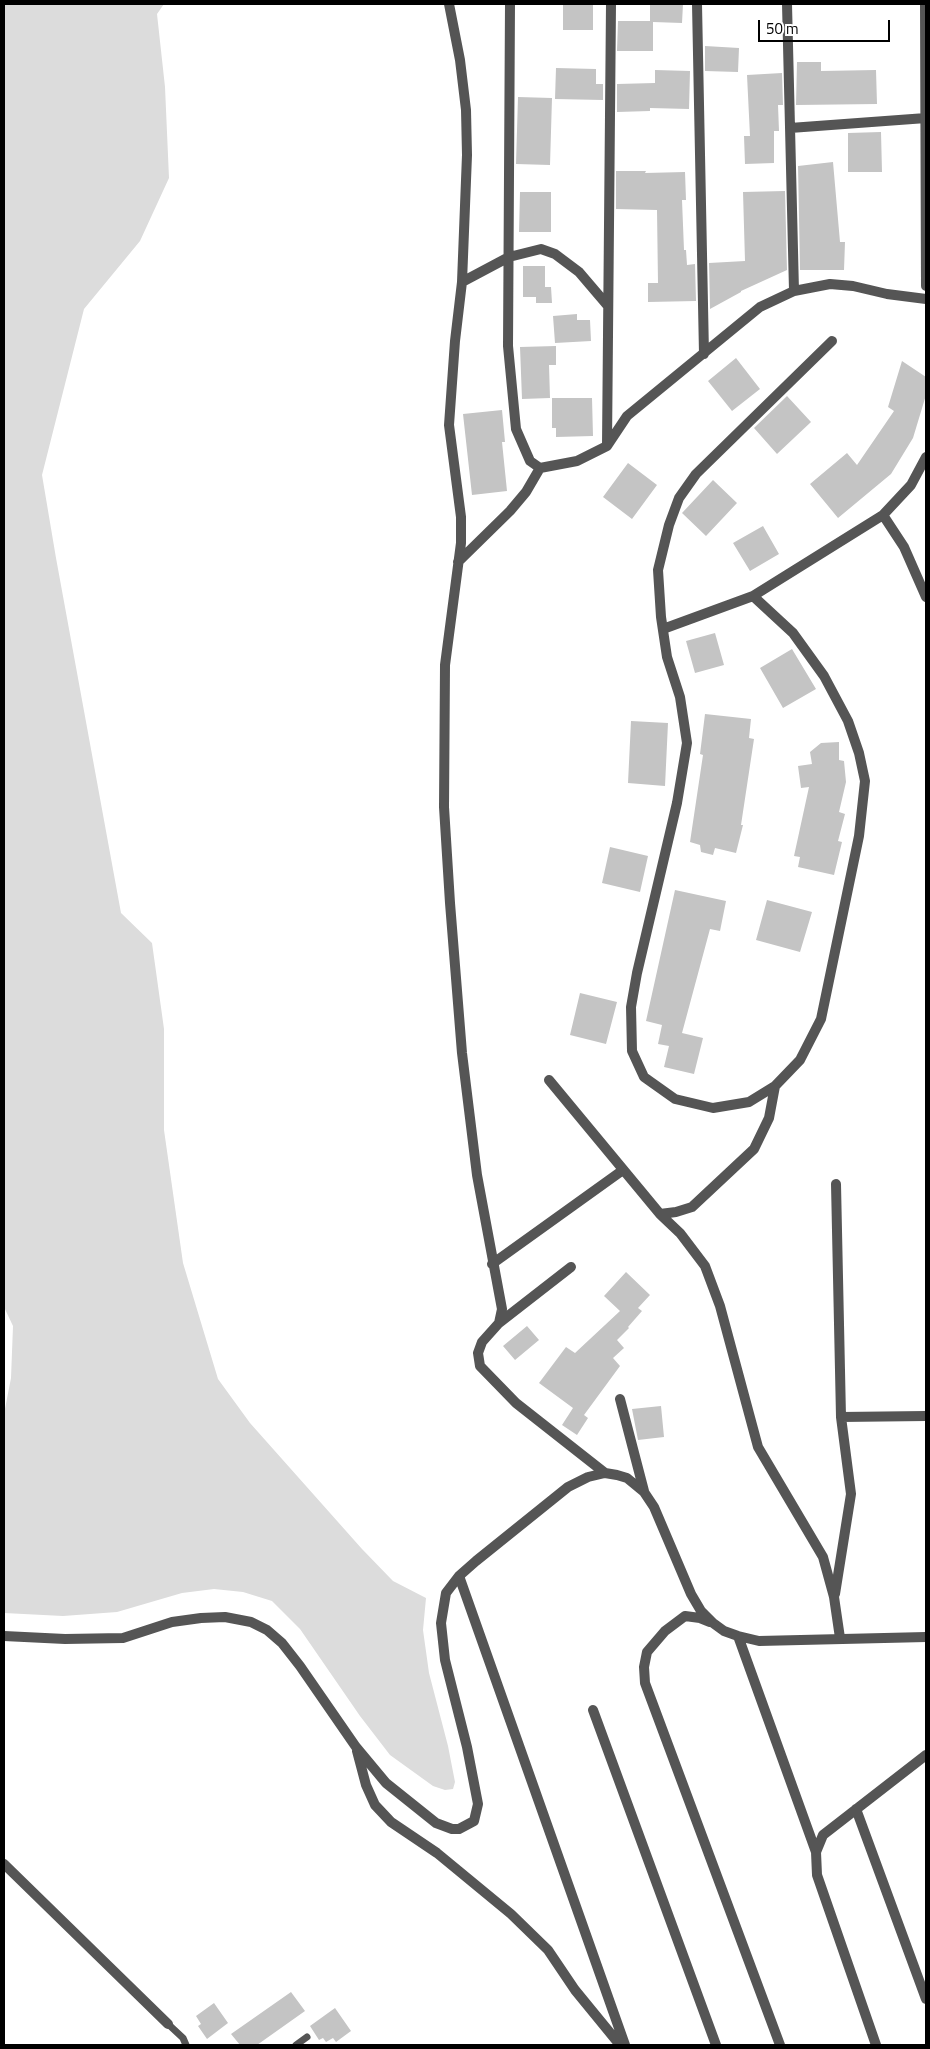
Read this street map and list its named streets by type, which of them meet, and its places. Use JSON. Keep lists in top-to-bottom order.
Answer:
{
  "scale_bar": "50 m"
}
